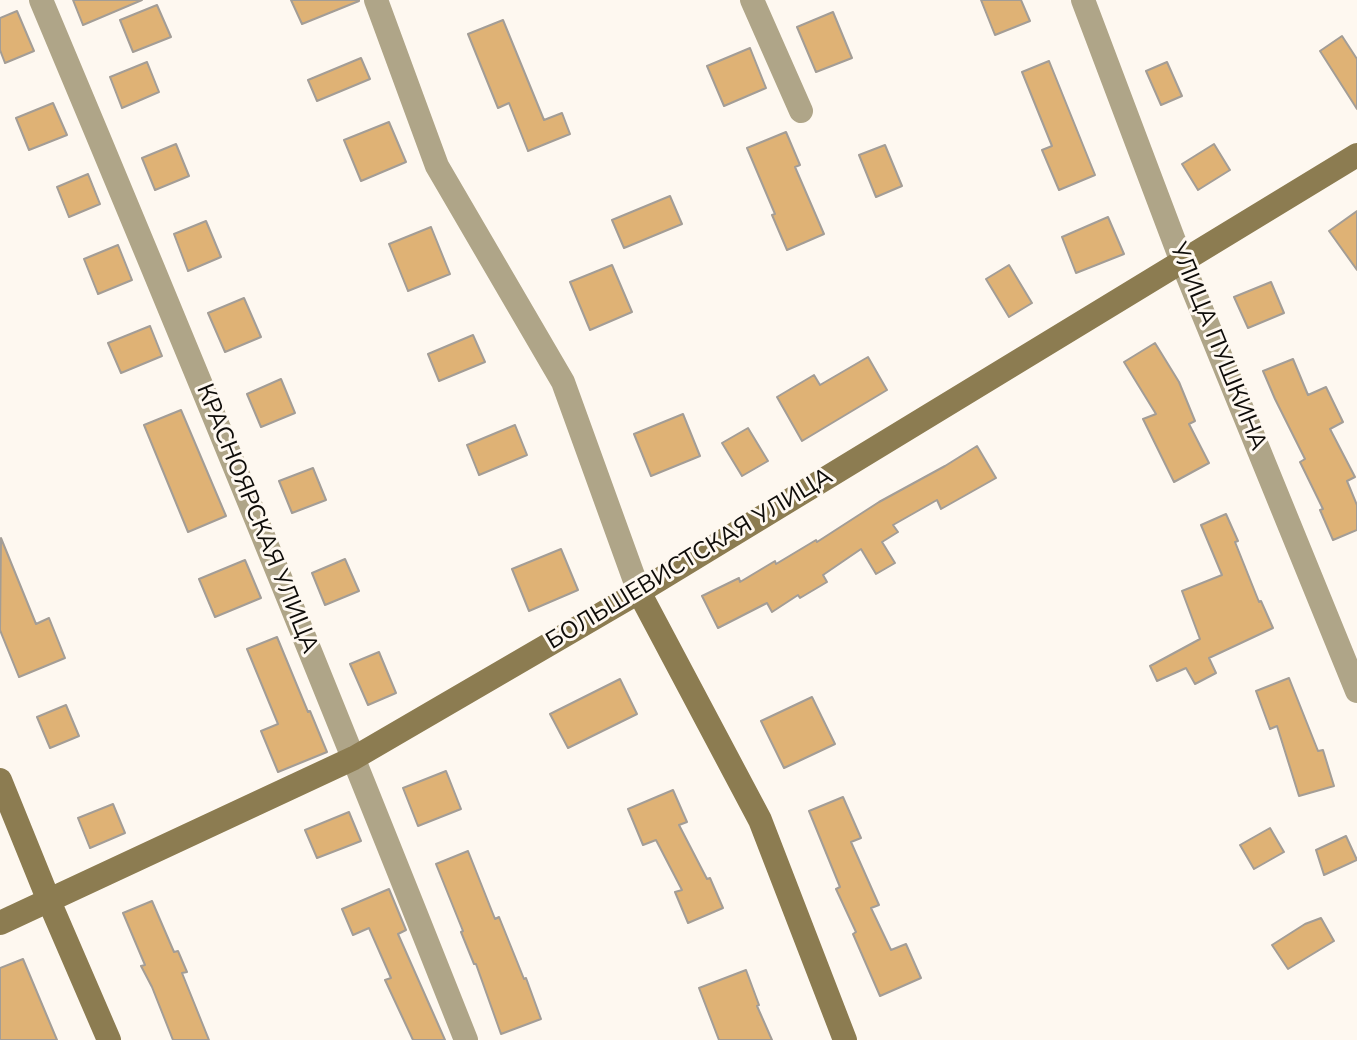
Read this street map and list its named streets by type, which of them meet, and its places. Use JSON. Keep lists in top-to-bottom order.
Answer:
{
  "streets": {
    "street": ["УЛИЦА ПУШКИНА", "КРАСНОЯРСКАЯ УЛИЦА", "БОЛЬШЕВИСТСКАЯ УЛИЦА"]
  },
  "crossings": [
    ["УЛИЦА ПУШКИНА", "БОЛЬШЕВИСТСКАЯ УЛИЦА"],
    ["КРАСНОЯРСКАЯ УЛИЦА", "БОЛЬШЕВИСТСКАЯ УЛИЦА"]
  ]
}
